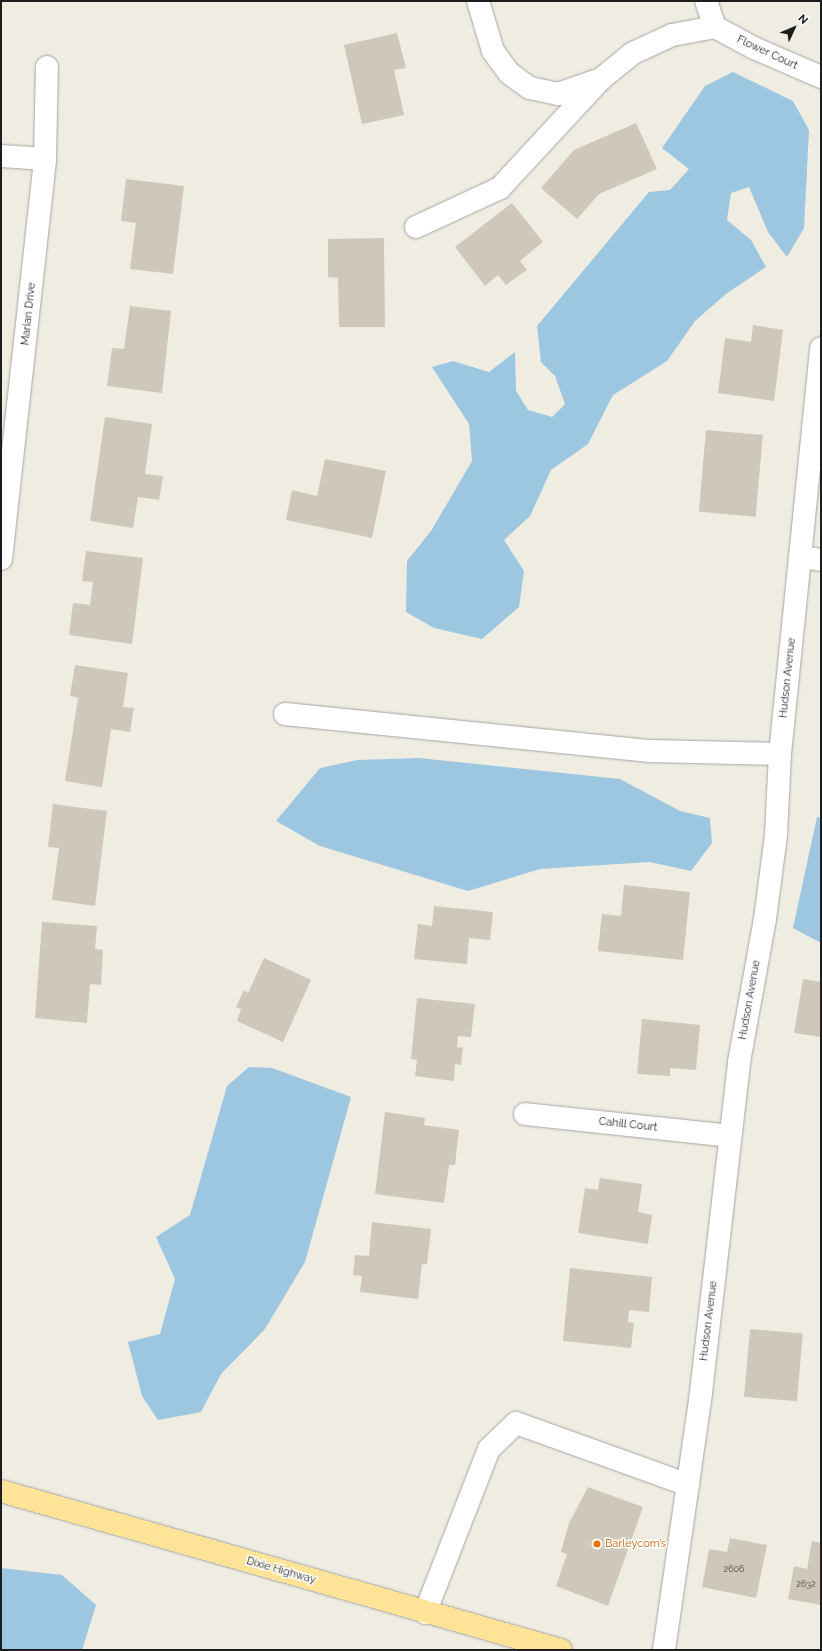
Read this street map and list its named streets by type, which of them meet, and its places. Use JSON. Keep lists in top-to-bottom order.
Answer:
{
  "streets": {
    "main road": ["Dixie Highway"],
    "street": [
      "Flower Court",
      "Marian Drive",
      "Hudson Avenue",
      "Cahill Court"
    ]
  },
  "crossings": [
    ["Hudson Avenue", "Cahill Court"]
  ],
  "places": ["Barleycorn’s"],
  "house_numbers": ["2606", "2632"],
  "north": "top right"
}
